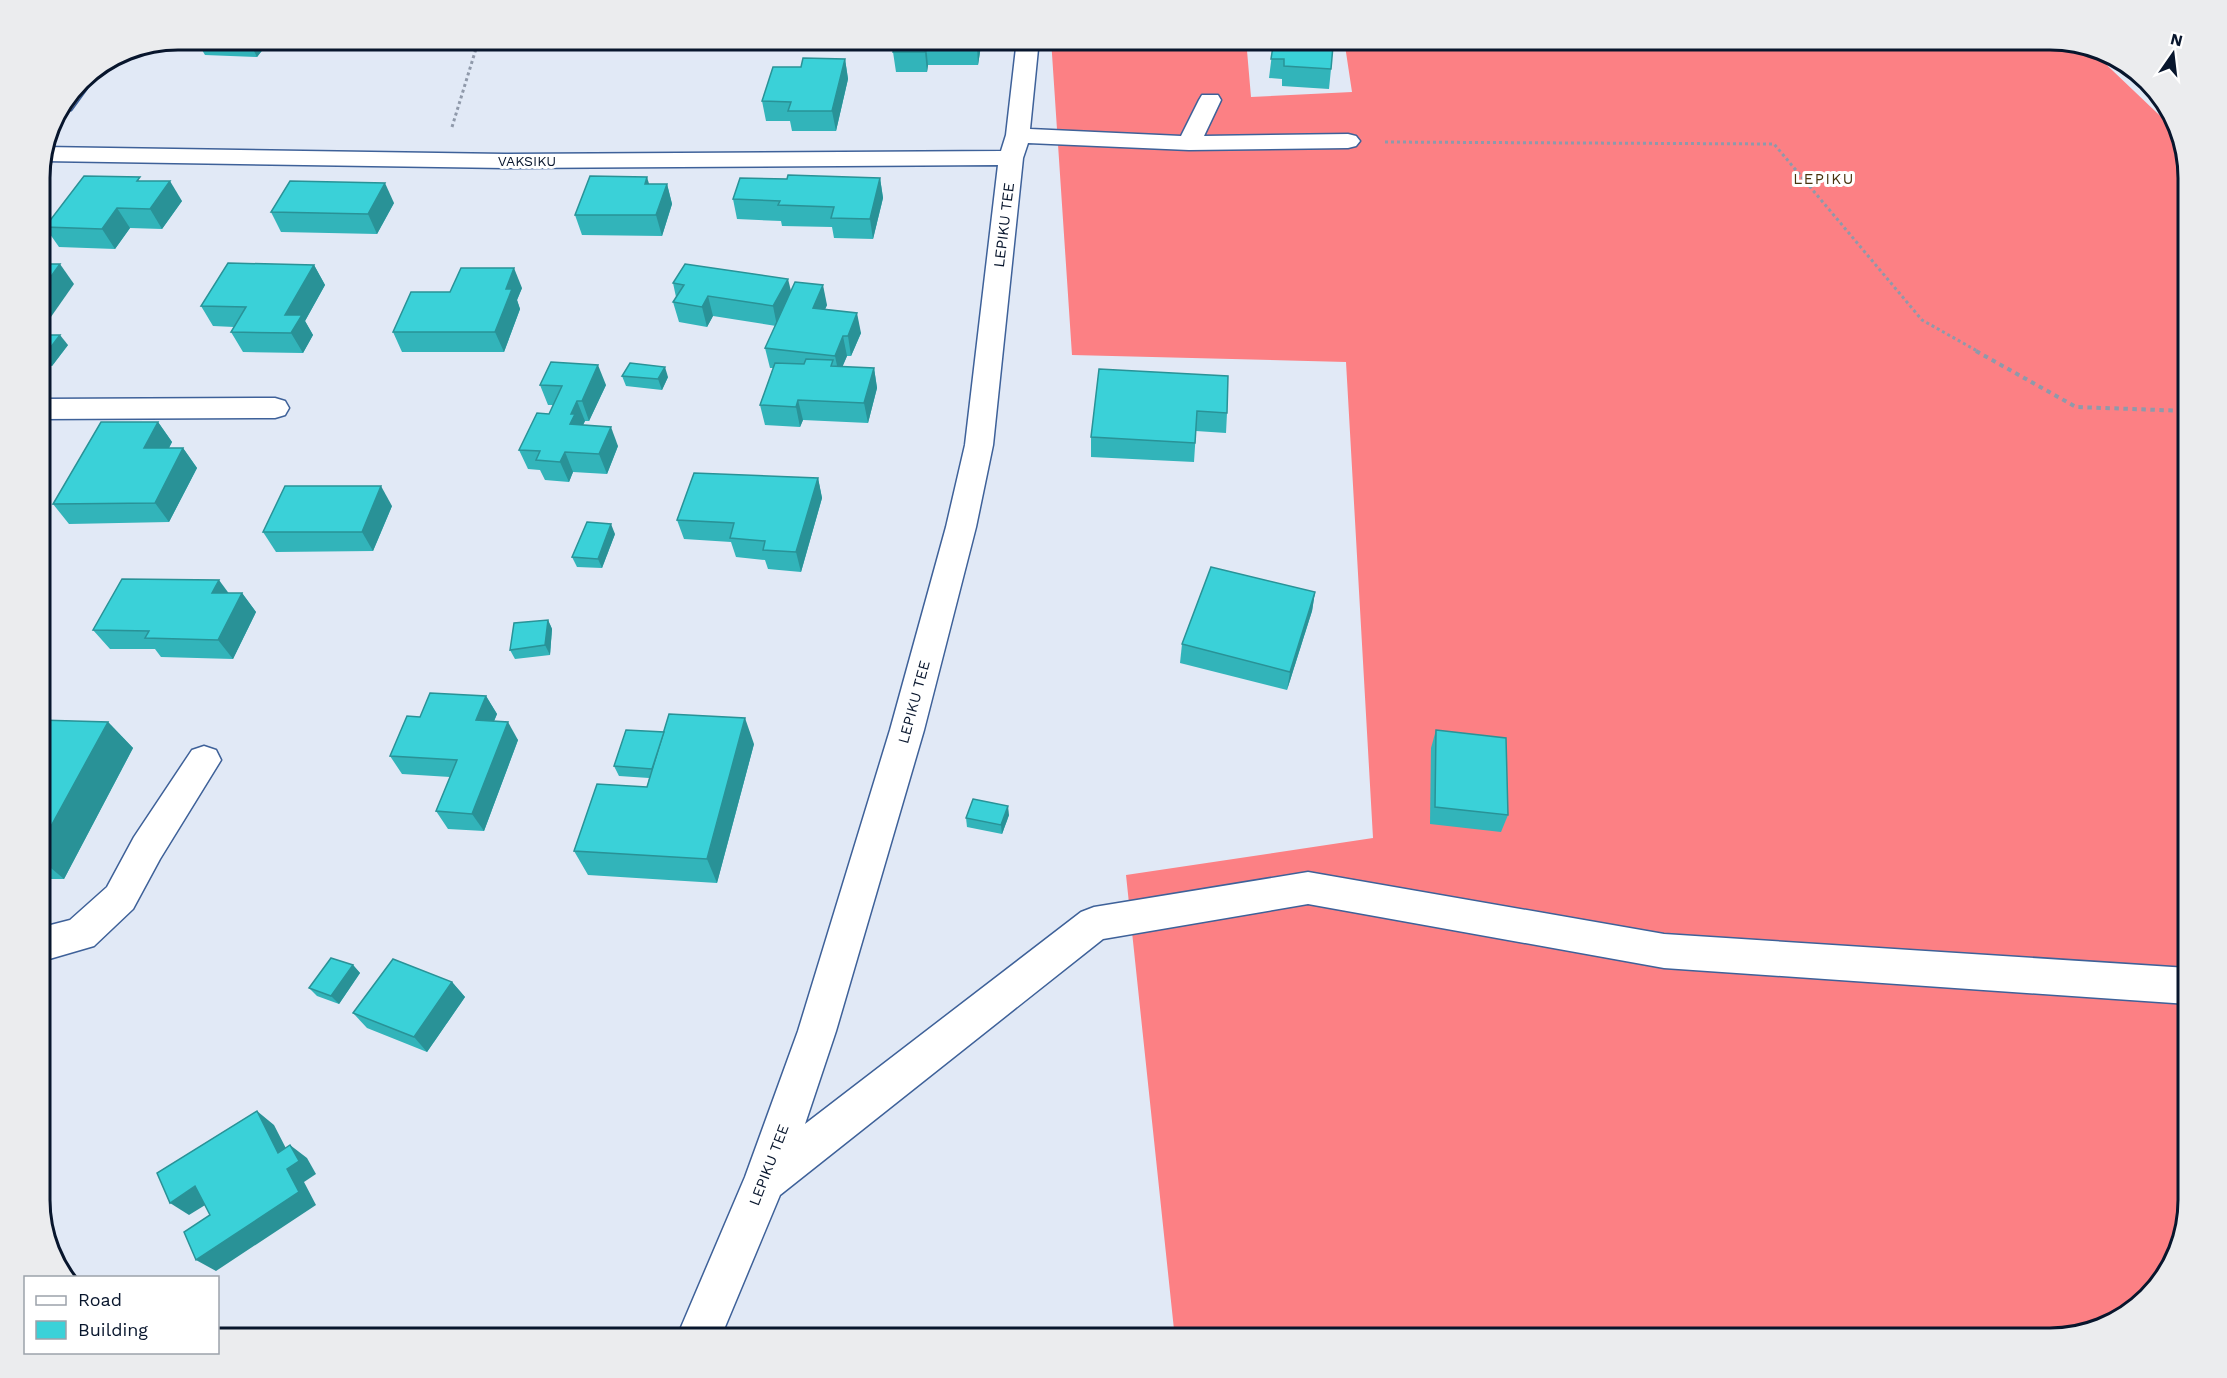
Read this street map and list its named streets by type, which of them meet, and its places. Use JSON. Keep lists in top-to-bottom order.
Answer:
{
  "streets": {
    "street": ["VAKSIKU", "LEPIKU TEE"]
  },
  "crossings": [
    ["VAKSIKU", "LEPIKU TEE"]
  ],
  "districts": ["LEPIKU"],
  "legend": ["Road", "Building"],
  "north": "top"
}
